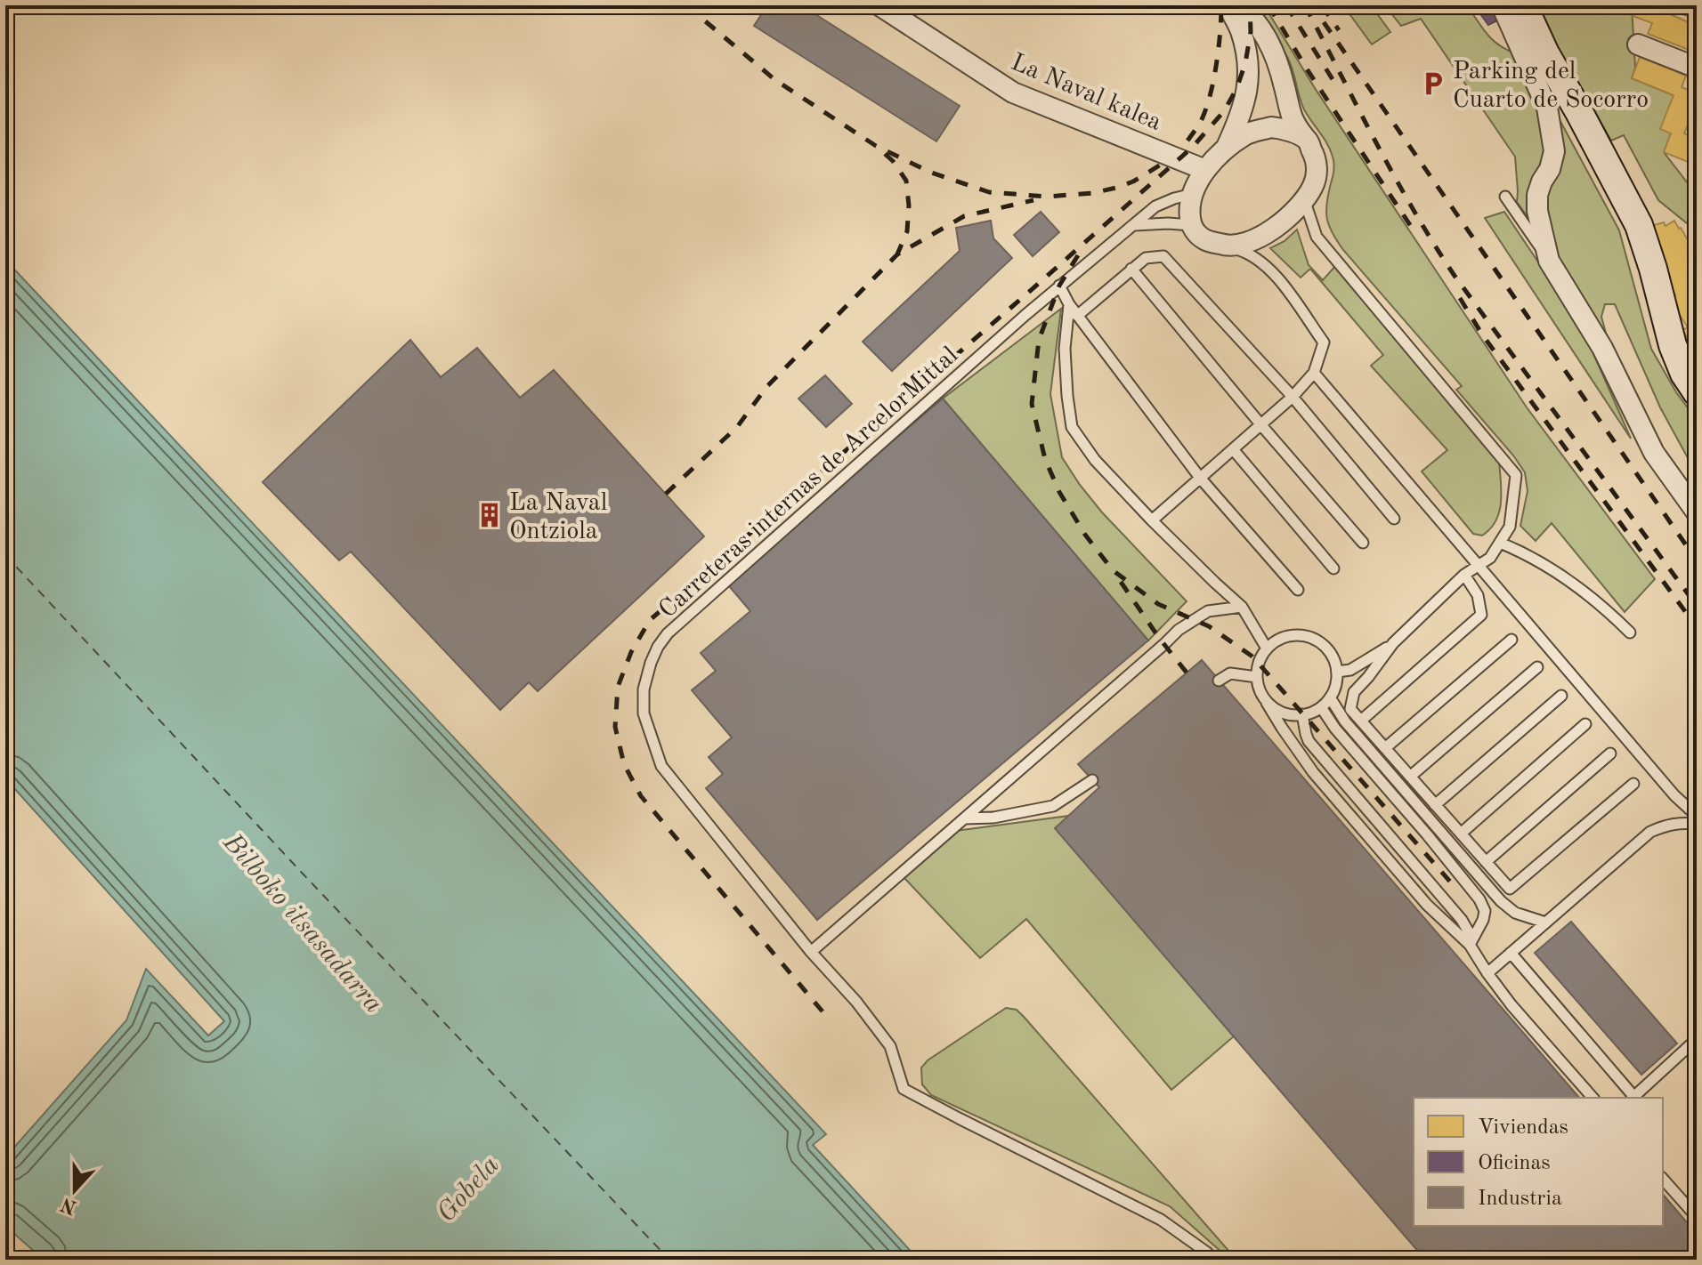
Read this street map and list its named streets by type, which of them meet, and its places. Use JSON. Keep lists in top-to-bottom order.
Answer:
{
  "streets": {
    "street": ["La Naval kalea"],
    "lane": ["Carreteras internas de ArcelorMittal"]
  },
  "crossings": [
    ["La Naval kalea", "Carreteras internas de ArcelorMittal"]
  ],
  "water": ["Bilboko itsasadarra", "Gobela"],
  "places": {
    "parking": ["Parking del Cuarto de Socorro"],
    "building": ["La Naval Ontziola"]
  },
  "legend": ["Viviendas", "Oficinas", "Industria"],
  "north": "bottom"
}
